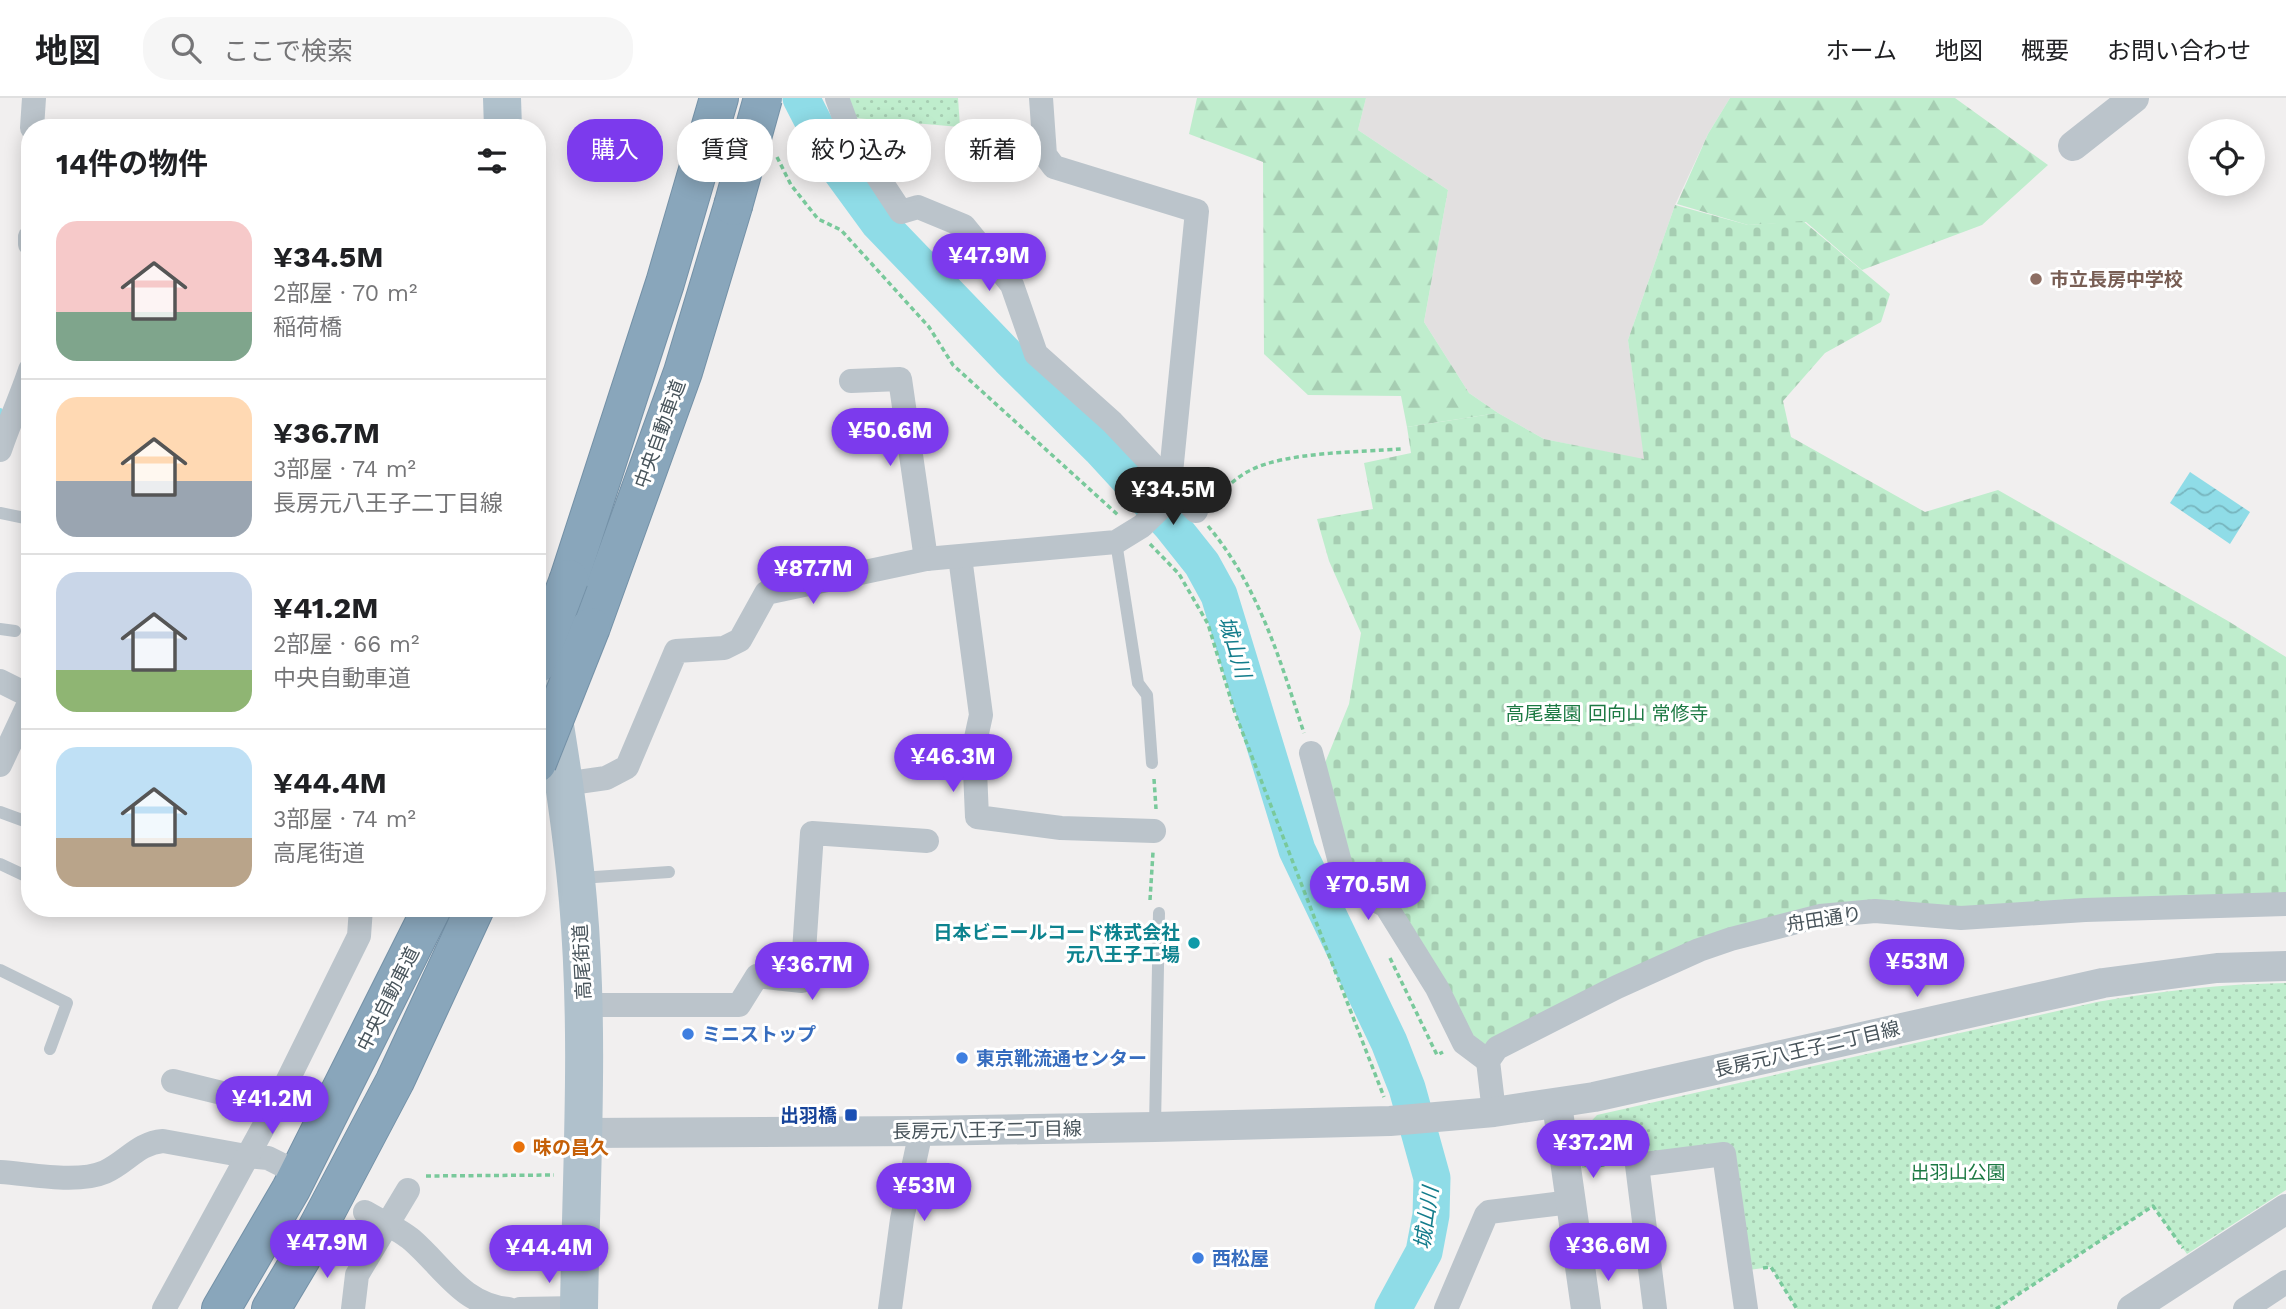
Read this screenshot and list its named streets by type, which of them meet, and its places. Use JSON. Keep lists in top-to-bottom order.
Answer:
{
  "streets": {
    "highway": ["中央自動車道"],
    "main road": ["高尾街道"],
    "street": ["舟田通り", "長房元八王子二丁目線"]
  },
  "crossings": [
    ["中央自動車道", "高尾街道"],
    ["高尾街道", "長房元八王子二丁目線"]
  ],
  "water": ["城山川"],
  "parks": ["高尾墓園 回向山 常修寺", "出羽山公園"],
  "places": {
    "other": [
      "市立長房中学校",
      "日本ビニールコード株式会社 元八王子工場",
      "ミニストップ",
      "東京靴流通センター",
      "味の昌久",
      "西松屋"
    ],
    "transit": ["出羽橋"]
  },
  "page": {
    "header": "地図",
    "search": "ここで検索",
    "nav": [
      "ホーム",
      "地図",
      "概要",
      "お問い合わせ"
    ],
    "chip": [
      "購入",
      "賃貸",
      "絞り込み",
      "新着"
    ],
    "heading": "14件の物件",
    "list": [
      {
        "name": "¥34.5M",
        "note": "2部屋 · 70 m² · 稲荷橋"
      },
      {
        "name": "¥36.7M",
        "note": "3部屋 · 74 m² · 長房元八王子二丁目線"
      },
      {
        "name": "¥41.2M",
        "note": "2部屋 · 66 m² · 中央自動車道"
      },
      {
        "name": "¥44.4M",
        "note": "3部屋 · 74 m² · 高尾街道"
      }
    ],
    "price": [
      "¥47.9M",
      "¥50.6M",
      "¥34.5M",
      "¥87.7M",
      "¥46.3M",
      "¥70.5M",
      "¥53M",
      "¥36.7M",
      "¥41.2M",
      "¥37.2M",
      "¥53M",
      "¥47.9M",
      "¥36.6M",
      "¥44.4M"
    ]
  }
}
